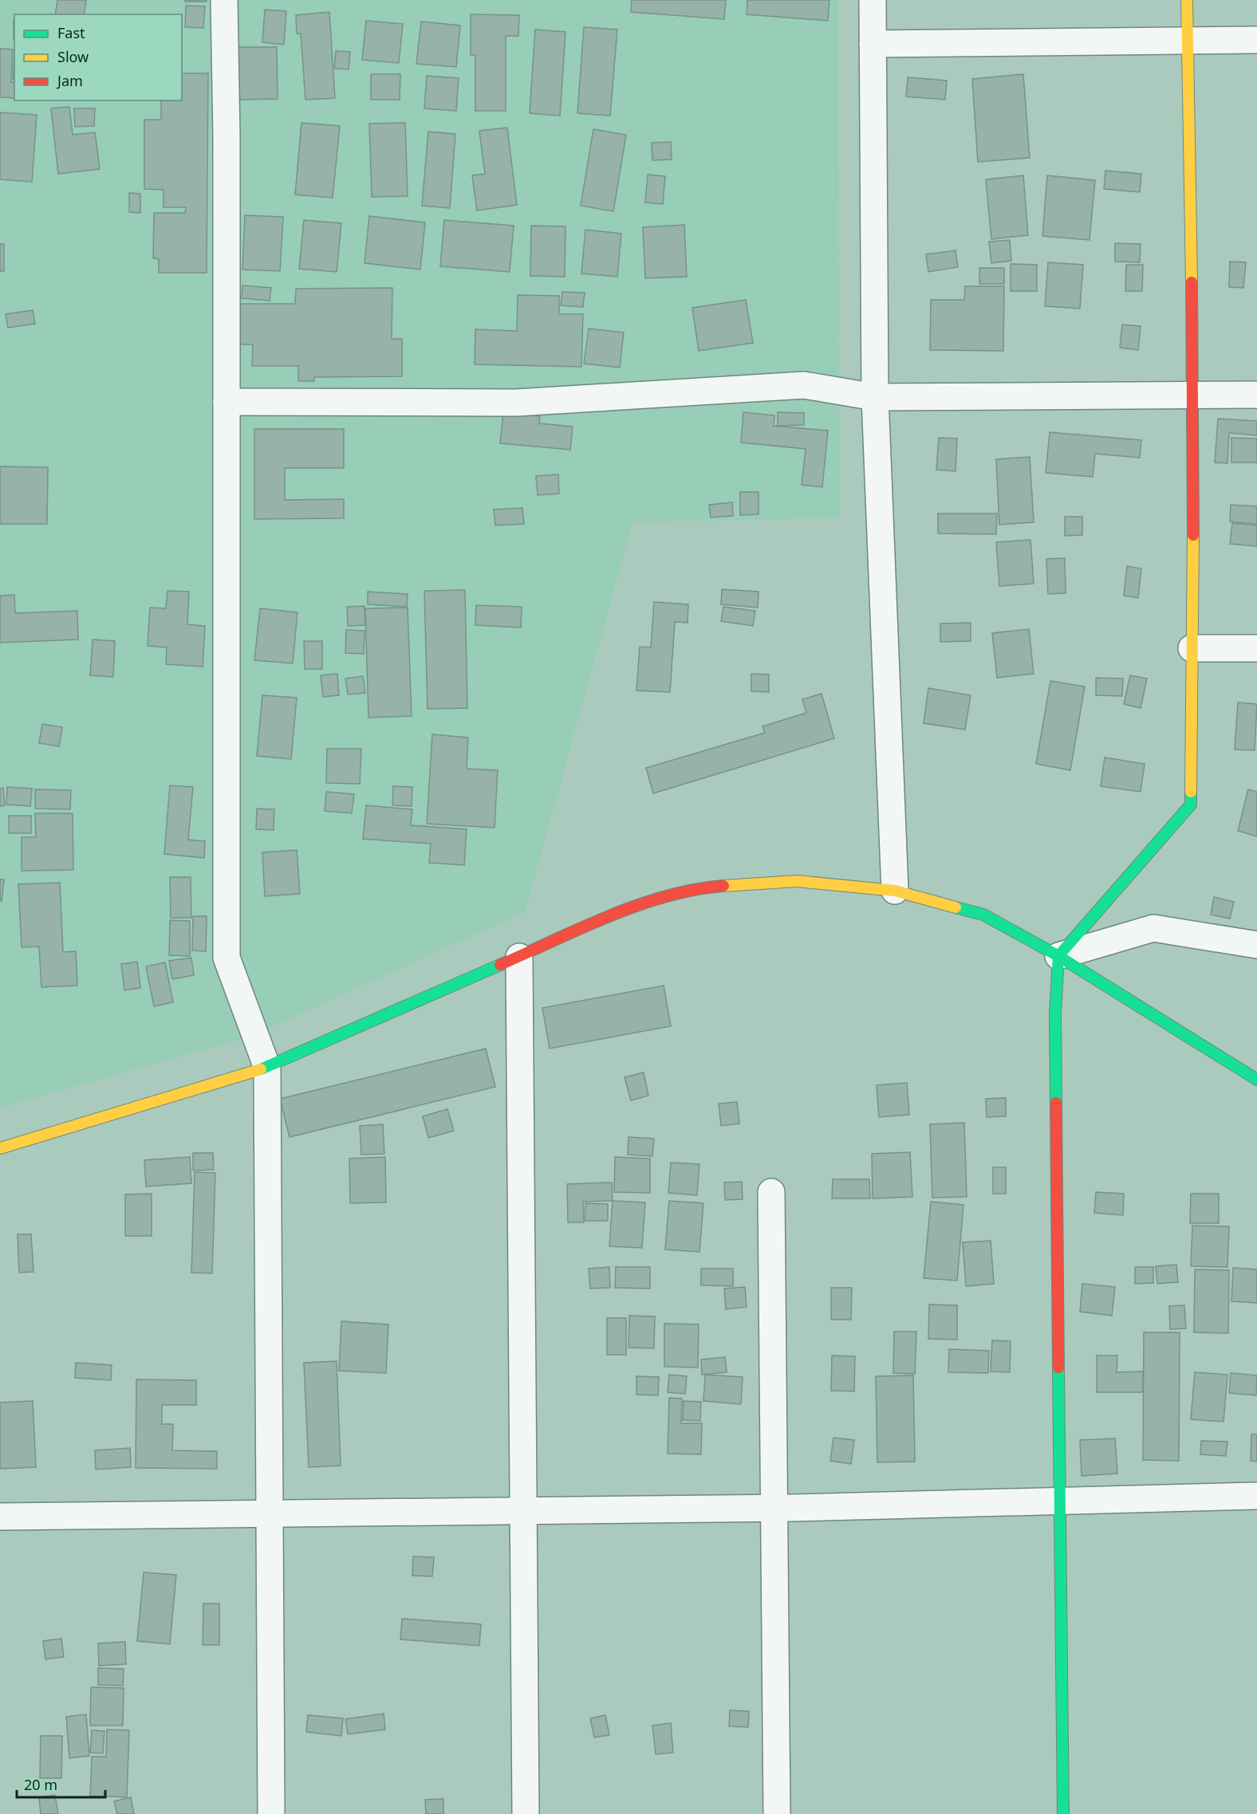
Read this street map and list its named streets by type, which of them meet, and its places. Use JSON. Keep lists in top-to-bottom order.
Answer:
{
  "legend": ["Fast", "Slow", "Jam"],
  "scale_bar": "20 m"
}
